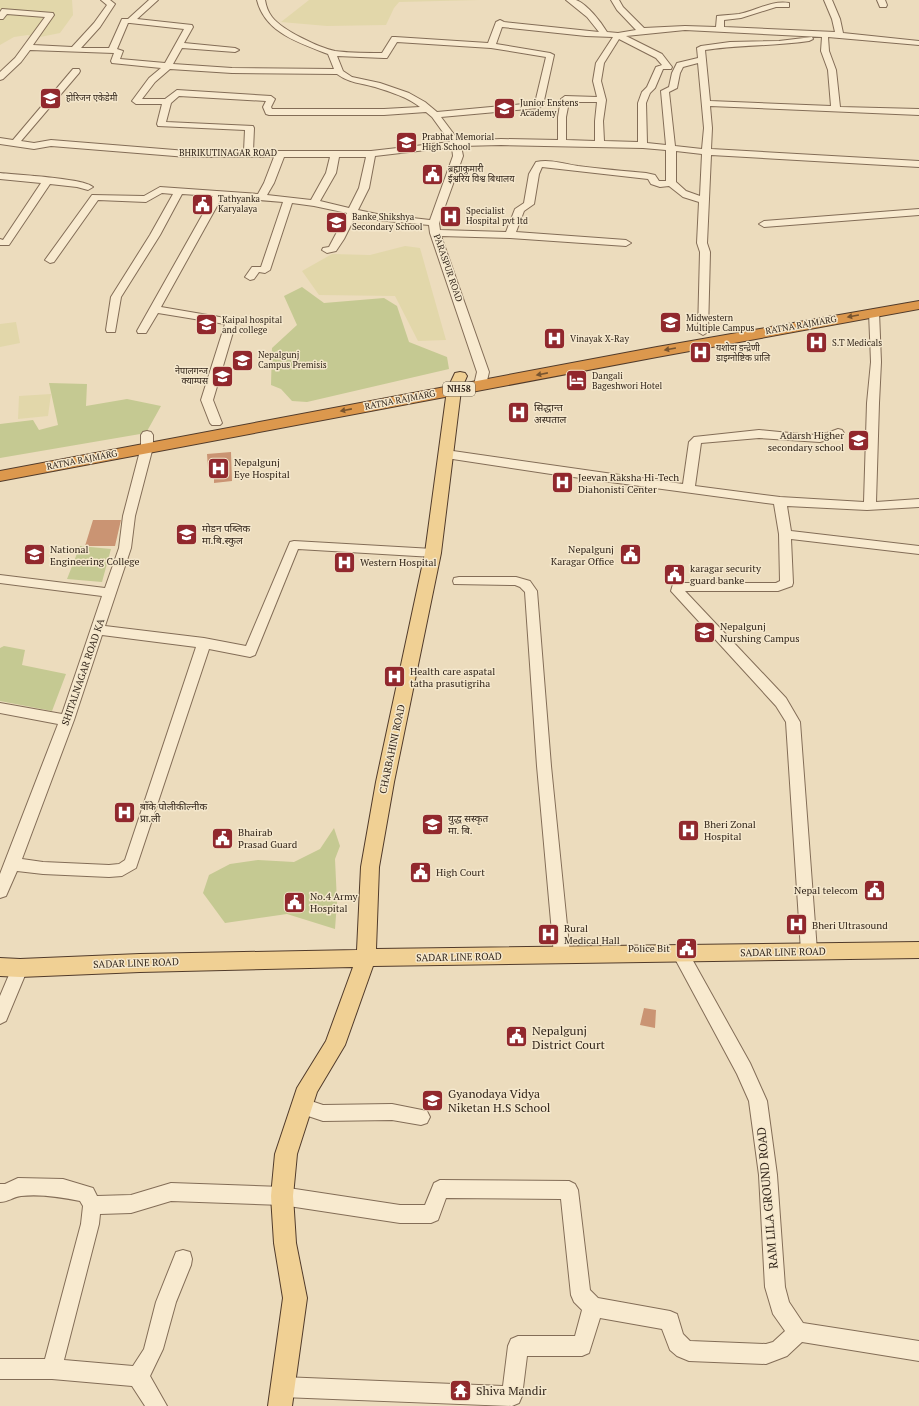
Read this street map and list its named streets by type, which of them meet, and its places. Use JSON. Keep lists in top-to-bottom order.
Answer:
{
  "streets": {
    "highway": ["RATNA RAJMARG", "NH58"],
    "main road": ["CHARBAHINI ROAD", "SADAR LINE ROAD"],
    "street": [
      "BHRIKUTINAGAR ROAD",
      "PARASPUR ROAD",
      "SHITALNAGAR ROAD KA",
      "RAM LILA GROUND ROAD"
    ]
  },
  "crossings": [
    ["BHRIKUTINAGAR ROAD", "PARASPUR ROAD"],
    ["PARASPUR ROAD", "RATNA RAJMARG"],
    ["RATNA RAJMARG", "SHITALNAGAR ROAD KA"],
    ["RATNA RAJMARG", "CHARBAHINI ROAD"],
    ["CHARBAHINI ROAD", "SADAR LINE ROAD"],
    ["SADAR LINE ROAD", "RAM LILA GROUND ROAD"]
  ],
  "places": {
    "school or university": [
      "होरिजन एकेडेमी",
      "Junior Enstens Academy",
      "Prabhat Memorial High School",
      "Banke Shikshya Secondary School",
      "Midwestern Multiple Campus",
      "Kaipal hospital and college",
      "Nepalgunj Campus Premisis",
      "नेपालगन्ज क्याम्पस",
      "Adarsh Higher secondary school",
      "माेडन पब्लिक मा.बि.स्कुल",
      "National Engineering College",
      "Nepalgunj Nurshing Campus",
      "युद्ध सस्कृत मा. बि.",
      "Gyanodaya Vidya Niketan H.S School"
    ],
    "public building": [
      "ब्रह्माकुमारी ईश्वरिय विश्व बिधालय",
      "Tathyanka Karyalaya",
      "Nepalgunj Karagar Office",
      "karagar security guard banke",
      "Bhairab Prasad Guard",
      "High Court",
      "Nepal telecom",
      "No.4 Army Hospital",
      "Police Bit",
      "Nepalgunj District Court"
    ],
    "hospital": [
      "Specialist Hospital pvt ltd",
      "Vinayak X-Ray",
      "S.T Medicals",
      "यशोदा इन्द्रेणी डाइग्नोष्टिक प्रालि",
      "सिद्धान्त अस्पताल",
      "Nepalgunj Eye Hospital",
      "Jeevan Raksha Hi-Tech Diahonisti Center",
      "Western Hospital",
      "Health care aspatal tatha prasutigriha",
      "बाँके पोलीकील्नीक प्रा.ली",
      "Bheri Zonal Hospital",
      "Bheri Ultrasound",
      "Rural Medical Hall"
    ],
    "hotel": ["Dangali Bageshwori Hotel"],
    "temple": ["Shiva Mandir"]
  }
}
